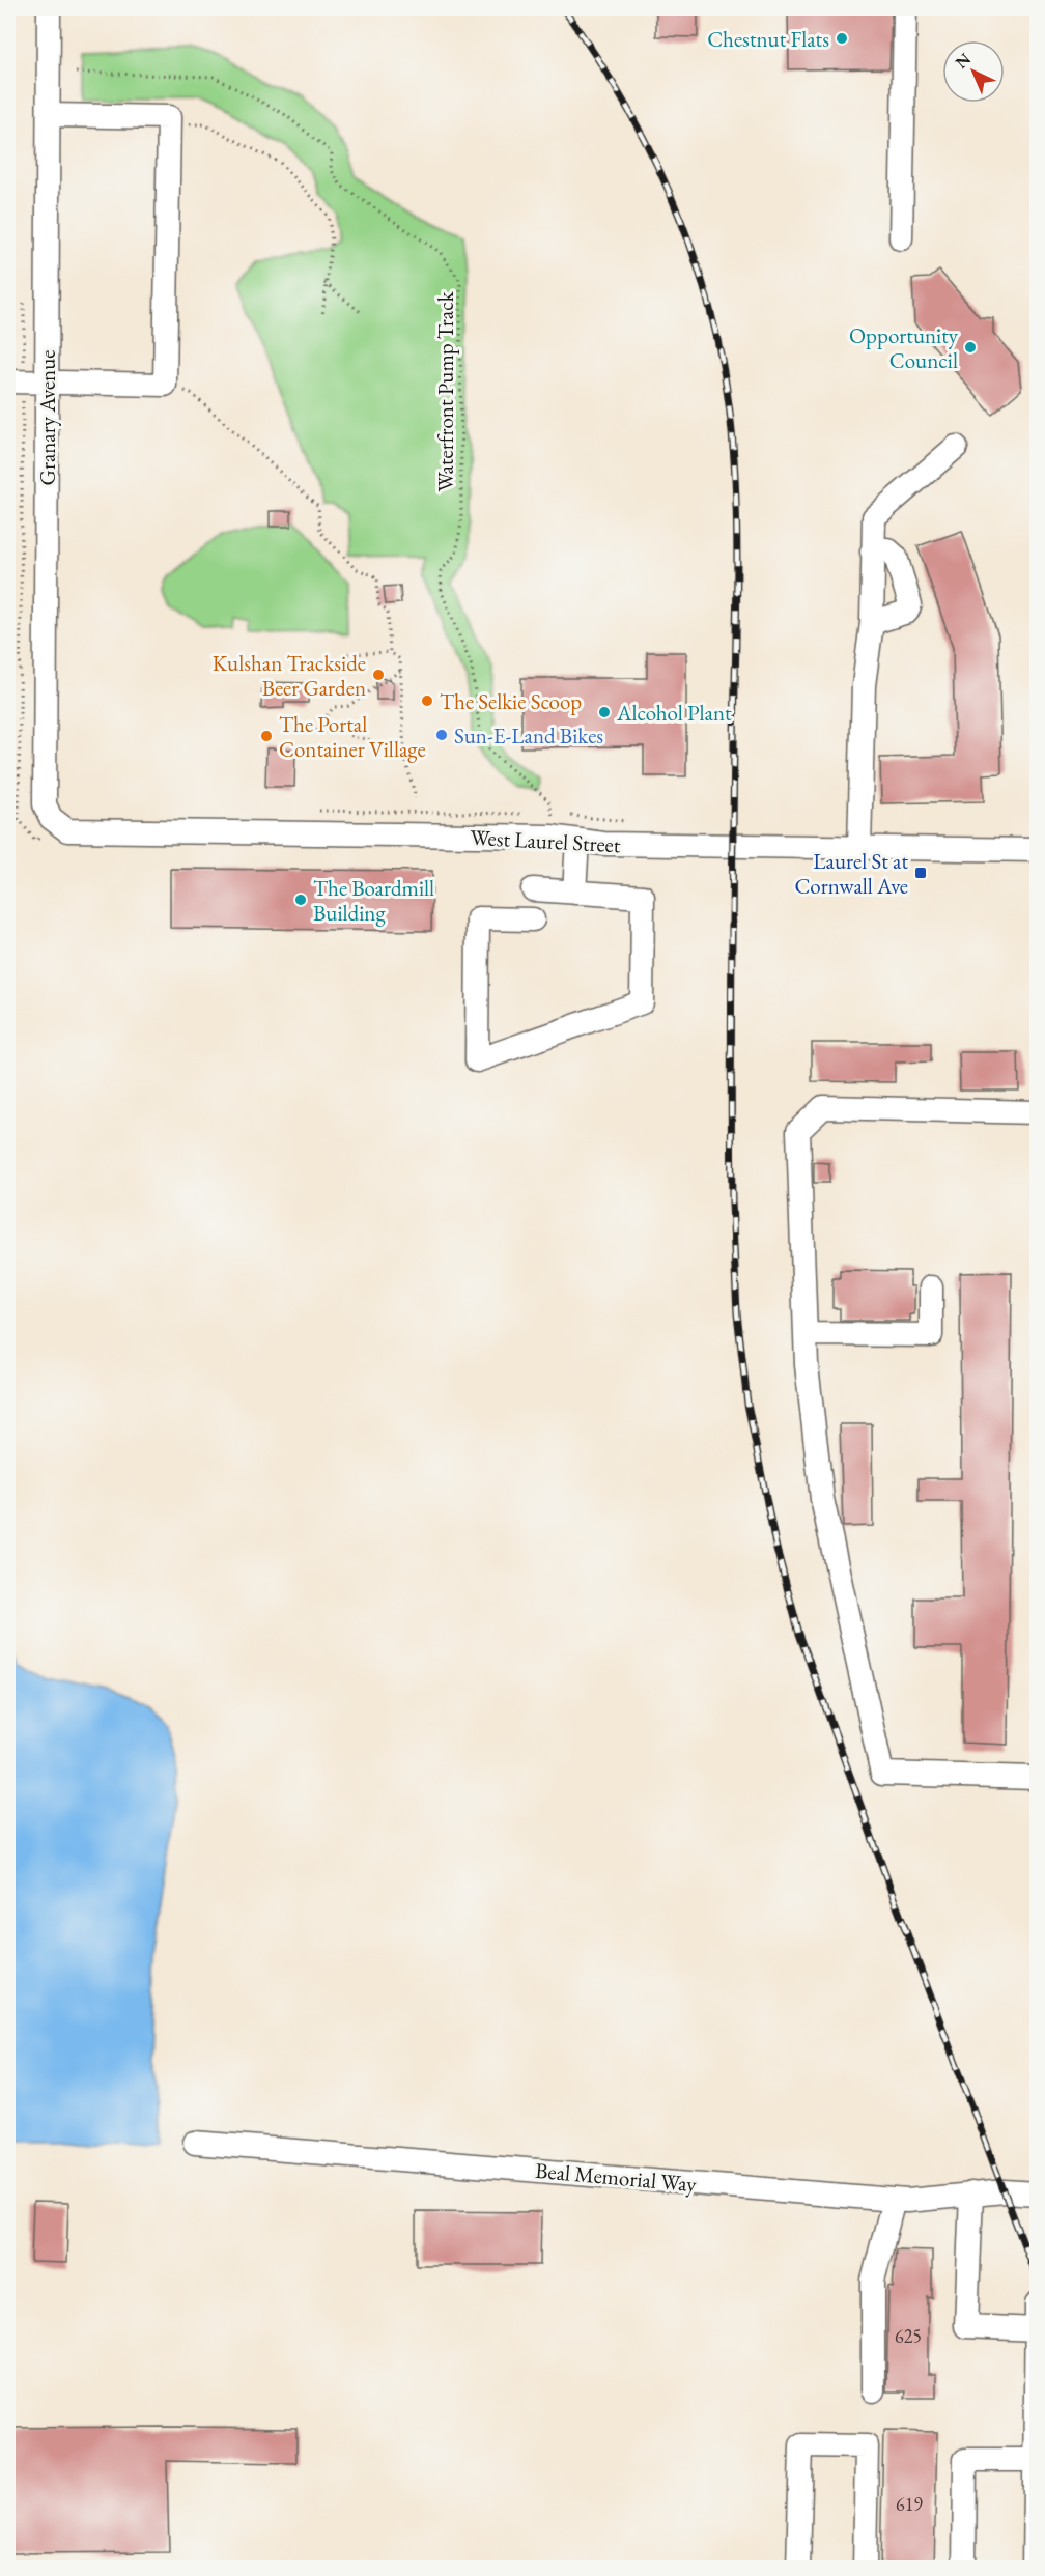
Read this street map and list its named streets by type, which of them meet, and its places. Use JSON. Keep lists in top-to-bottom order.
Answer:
{
  "streets": {
    "street": ["Granary Avenue", "West Laurel Street", "Beal Memorial Way"],
    "path": ["Waterfront Pump Track"]
  },
  "crossings": [
    ["Granary Avenue", "West Laurel Street"]
  ],
  "places": {
    "other": [
      "Chestnut Flats",
      "Opportunity Council",
      "Kulshan Trackside Beer Garden",
      "The Selkie Scoop",
      "Alcohol Plant",
      "Sun-E-Land Bikes",
      "The Portal Container Village",
      "The Boardmill Building"
    ],
    "transit": ["Laurel St at Cornwall Ave"]
  },
  "house_numbers": ["625", "619"],
  "north": "top left"
}
